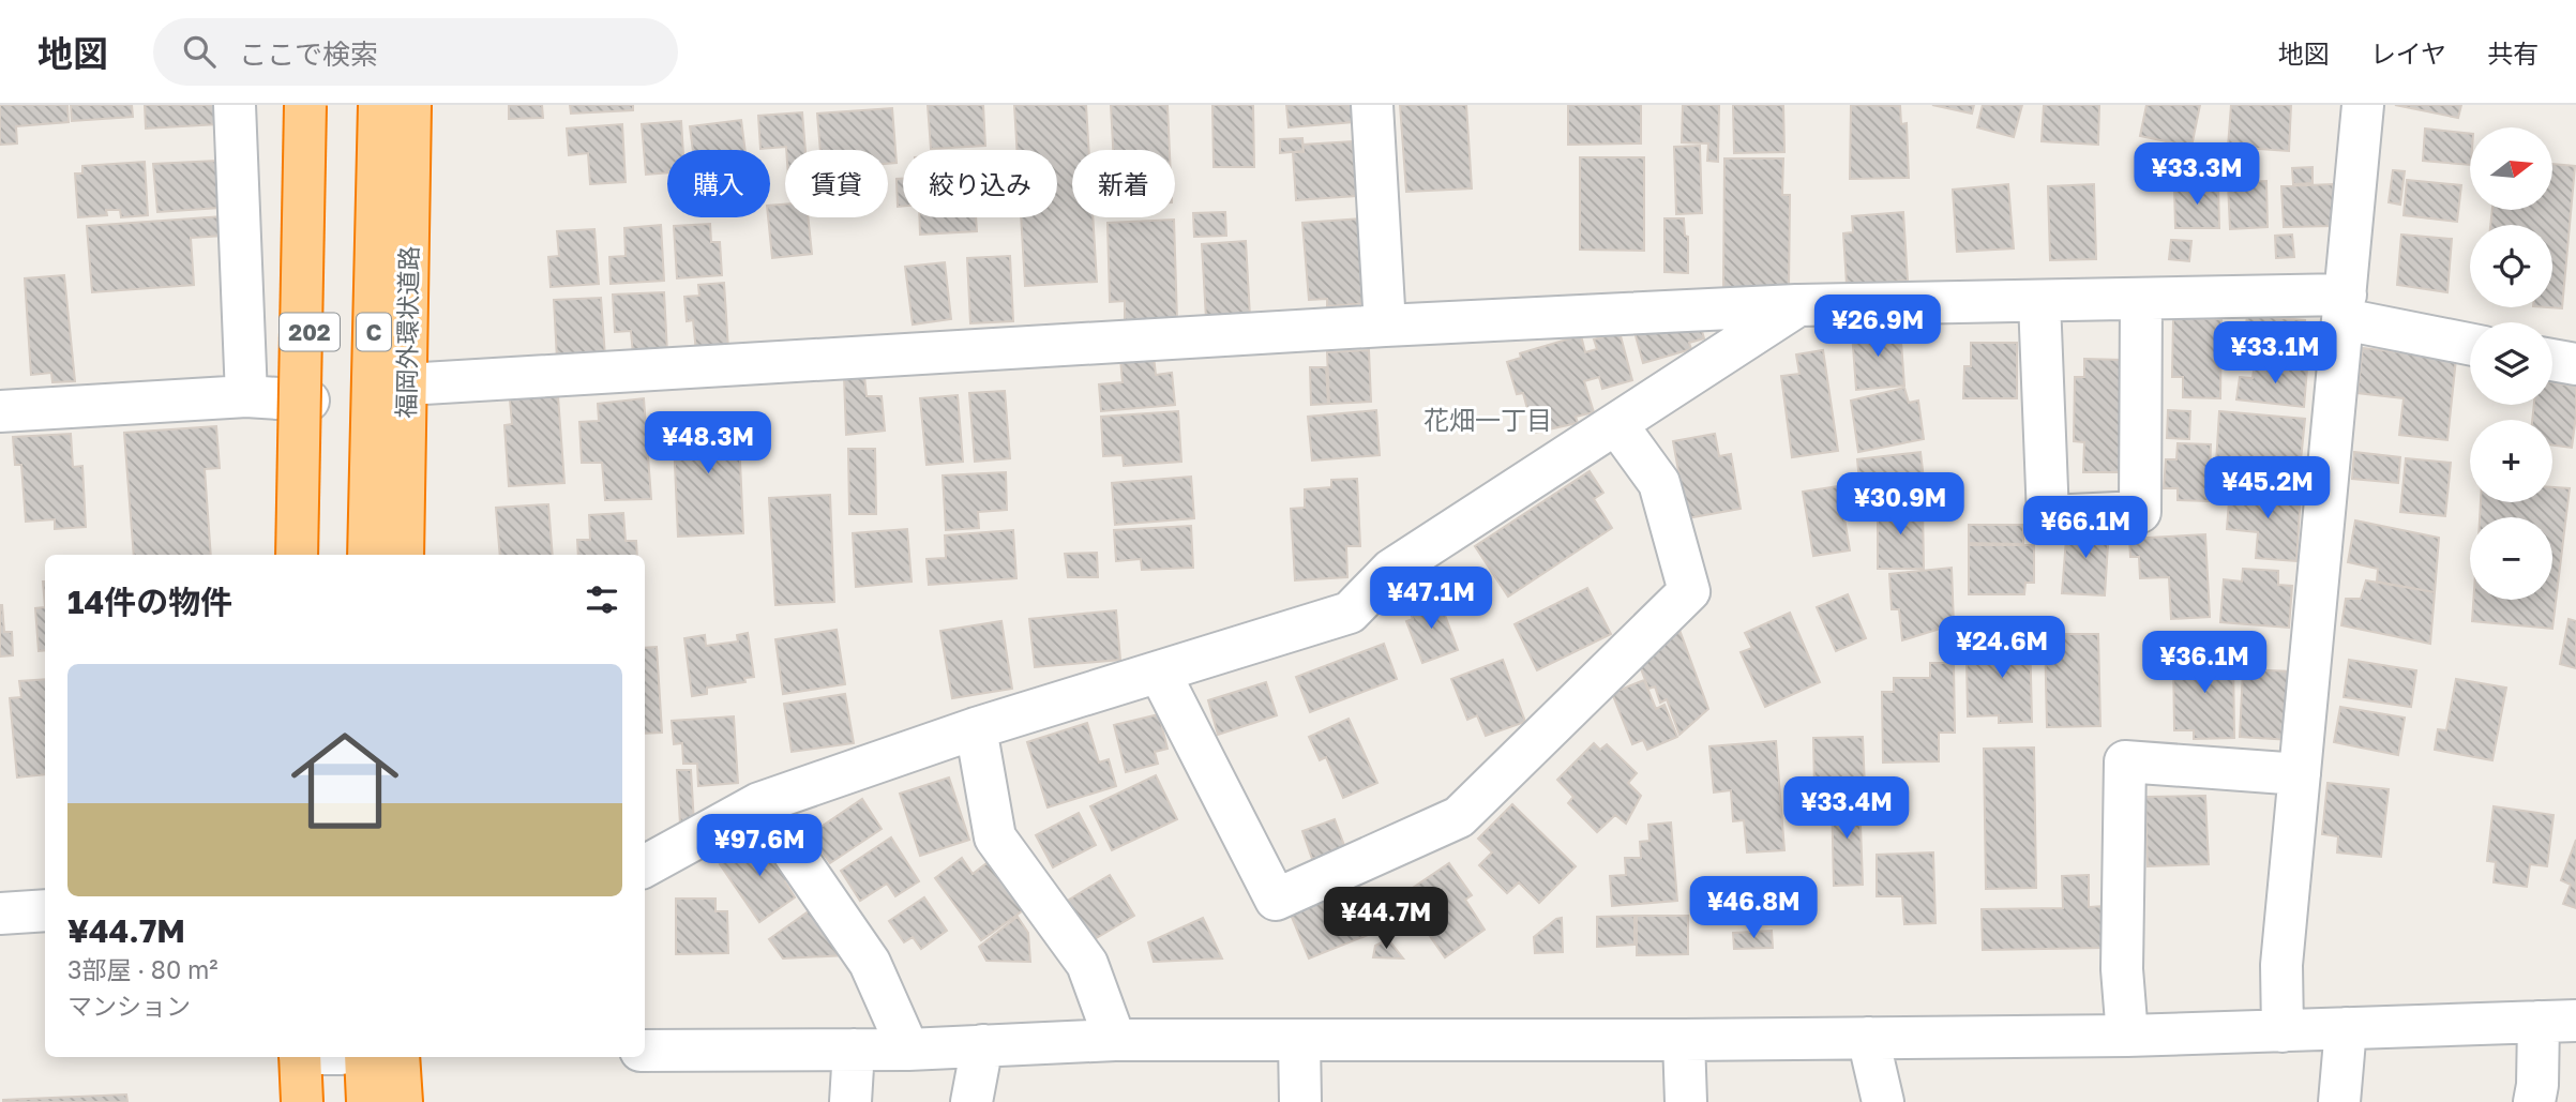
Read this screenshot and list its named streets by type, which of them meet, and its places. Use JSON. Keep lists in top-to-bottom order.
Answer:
{
  "streets": {
    "highway": ["202", "C", "福岡外環状道路"]
  },
  "districts": ["花畑一丁目"],
  "north": "right",
  "page": {
    "header": "地図",
    "search": "ここで検索",
    "nav": ["地図", "レイヤ", "共有"],
    "map_buttons": ["+", "−"],
    "price": [
      "¥33.3M",
      "¥26.9M",
      "¥33.1M",
      "¥48.3M",
      "¥45.2M",
      "¥30.9M",
      "¥66.1M",
      "¥47.1M",
      "¥24.6M",
      "¥36.1M",
      "¥33.4M",
      "¥97.6M",
      "¥46.8M",
      "¥44.7M"
    ],
    "chip": [
      "購入",
      "賃貸",
      "絞り込み",
      "新着"
    ],
    "heading": "14件の物件",
    "list": [
      {
        "name": "¥44.7M",
        "note": "3部屋 · 80 m² · マンション"
      }
    ]
  }
}
